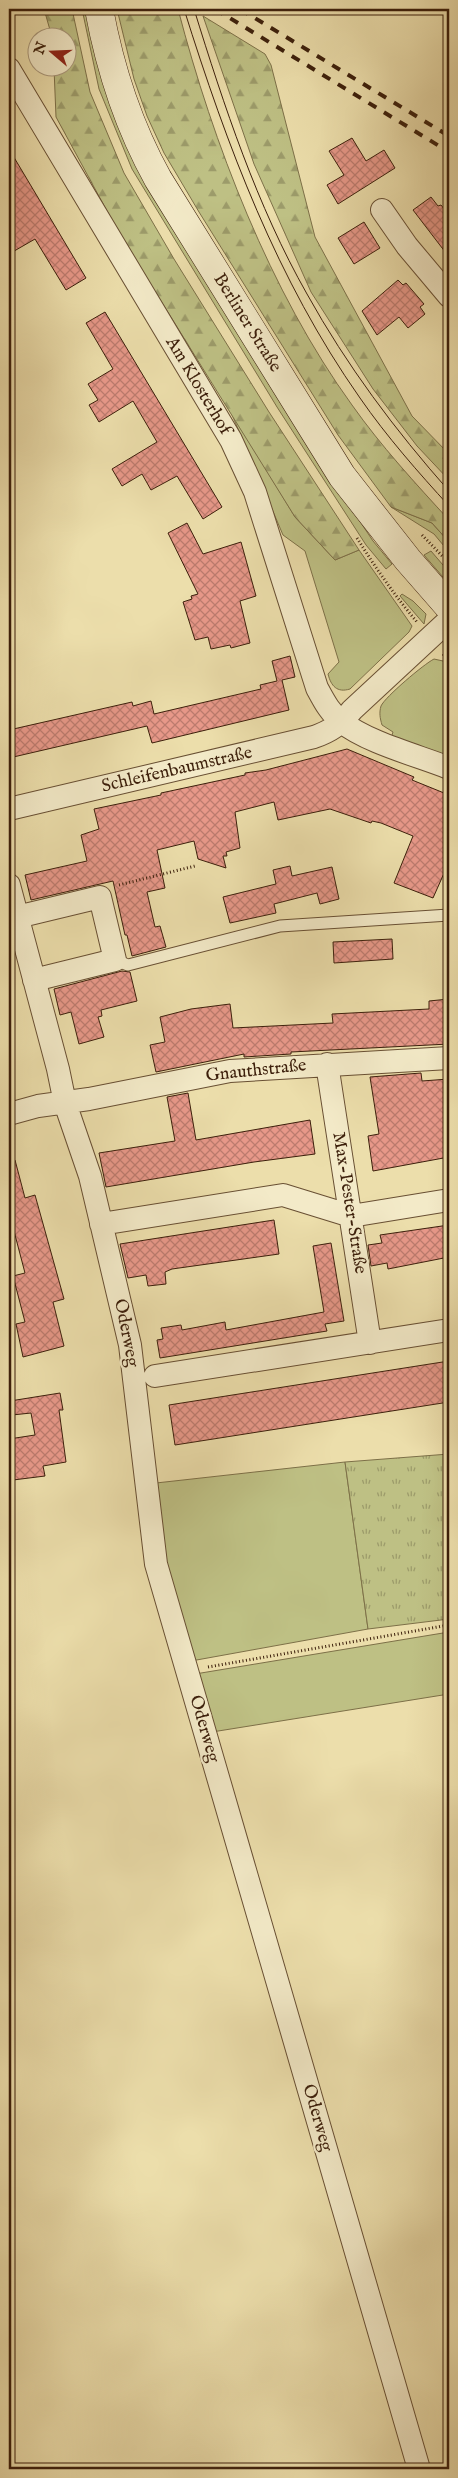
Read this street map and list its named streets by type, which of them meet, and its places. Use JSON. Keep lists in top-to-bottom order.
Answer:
{
  "streets": {
    "main road": ["Berliner Straße"],
    "street": [
      "Am Klosterhof",
      "Schleifenbaumstraße",
      "Gnauthstraße",
      "Max-Pester-Straße",
      "Oderweg"
    ]
  },
  "crossings": [
    ["Am Klosterhof", "Schleifenbaumstraße"],
    ["Gnauthstraße", "Max-Pester-Straße"],
    ["Gnauthstraße", "Oderweg"]
  ],
  "north": "left"
}
